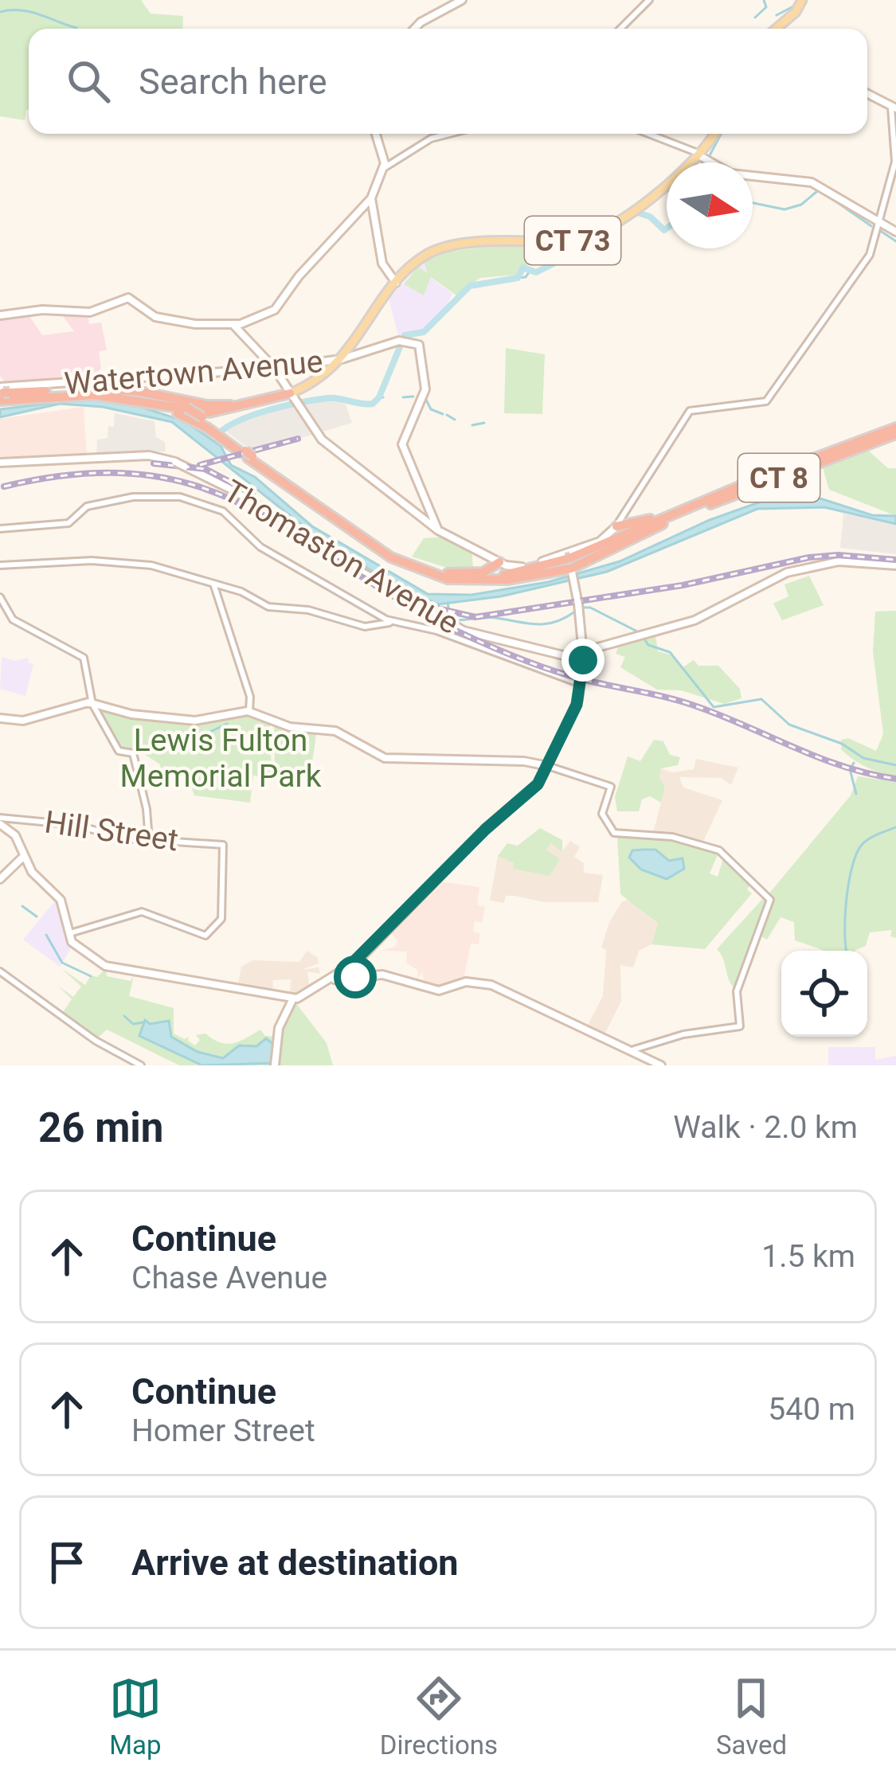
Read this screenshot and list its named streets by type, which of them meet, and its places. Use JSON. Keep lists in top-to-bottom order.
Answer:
{
  "streets": {
    "highway": ["CT 73", "CT 8"],
    "main road": ["Watertown Avenue", "Thomaston Avenue"],
    "street": ["Hill Street"]
  },
  "crossings": [
    ["CT 73", "Watertown Avenue"],
    ["CT 73", "CT 8"]
  ],
  "parks": ["Lewis Fulton Memorial Park"],
  "north": "right",
  "page": {
    "search": "Search here",
    "heading": ["26 min", "Walk · 2.0 km"],
    "list": [
      ["Continue", "Chase Avenue", "1.5 km"],
      ["Continue", "Homer Street", "540 m"],
      "Arrive at destination"
    ],
    "nav": ["Map", "Directions", "Saved"]
  }
}
